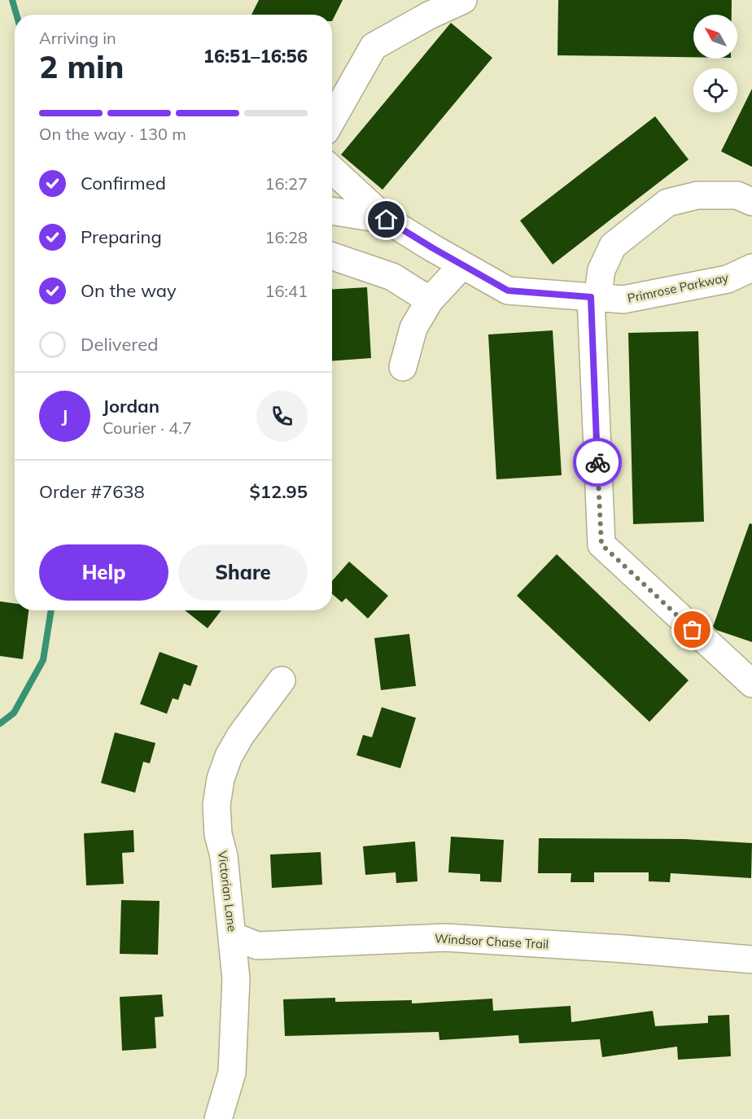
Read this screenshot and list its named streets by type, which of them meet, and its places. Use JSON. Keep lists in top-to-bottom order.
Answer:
{
  "streets": {
    "street": ["Primrose Parkway", "Victorian Lane", "Windsor Chase Trail"]
  },
  "crossings": [
    ["Victorian Lane", "Windsor Chase Trail"]
  ],
  "north": "top left",
  "page": {
    "heading": ["2 min", "Arriving in", "16:51–16:56"],
    "panel": [
      "Jordan",
      "Courier · 4.7",
      "Order #7638",
      "$12.95"
    ],
    "bar": "On the way · 130 m",
    "list": [
      ["Confirmed", "16:27"],
      ["Preparing", "16:28"],
      ["On the way", "16:41"],
      "Delivered"
    ],
    "round": "J",
    "buttons": ["Help", "Share"]
  }
}
